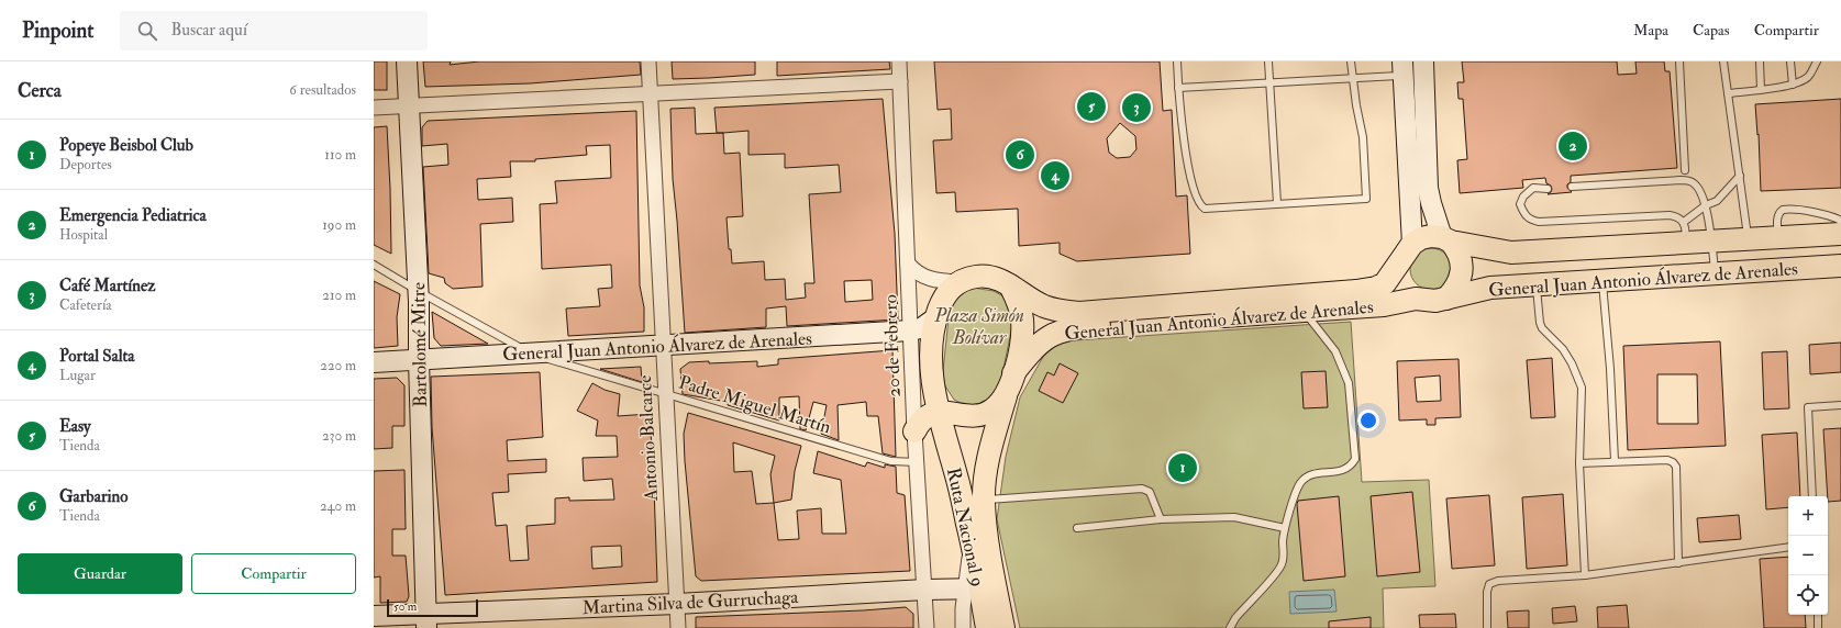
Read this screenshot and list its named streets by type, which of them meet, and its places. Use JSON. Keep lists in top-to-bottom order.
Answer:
{
  "streets": {
    "main road": ["General Juan Antonio Álvarez de Arenales", "Ruta Nacional 9"],
    "street": [
      "Bartolomé Mitre",
      "20 de Febrero",
      "Antonio Balcarce",
      "Martina Silva de Gurruchaga"
    ],
    "lane": ["Padre Miguel Martín"]
  },
  "crossings": [
    ["General Juan Antonio Álvarez de Arenales", "Bartolomé Mitre"],
    ["General Juan Antonio Álvarez de Arenales", "20 de Febrero"],
    ["General Juan Antonio Álvarez de Arenales", "Padre Miguel Martín"],
    ["General Juan Antonio Álvarez de Arenales", "Antonio Balcarce"],
    ["General Juan Antonio Álvarez de Arenales", "Ruta Nacional 9"],
    ["Bartolomé Mitre", "Padre Miguel Martín"],
    ["Bartolomé Mitre", "Martina Silva de Gurruchaga"],
    ["20 de Febrero", "Padre Miguel Martín"],
    ["20 de Febrero", "Martina Silva de Gurruchaga"],
    ["Padre Miguel Martín", "Antonio Balcarce"],
    ["Antonio Balcarce", "Martina Silva de Gurruchaga"],
    ["Ruta Nacional 9", "Martina Silva de Gurruchaga"]
  ],
  "parks": ["Plaza Simón Bolívar"],
  "scale_bar": "50 m",
  "page": {
    "header": "Pinpoint",
    "search": "Buscar aquí",
    "nav": ["Mapa", "Capas", "Compartir"],
    "heading": ["Cerca", "6 resultados"],
    "pins": [
      "5",
      "3",
      "2",
      "6",
      "4",
      "1"
    ],
    "list": [
      {
        "mark": "1",
        "name": "Popeye Beisbol Club",
        "note": "Deportes",
        "value": "110 m"
      },
      {
        "mark": "2",
        "name": "Emergencia Pediatrica",
        "note": "Hospital",
        "value": "190 m"
      },
      {
        "mark": "3",
        "name": "Café Martínez",
        "note": "Cafetería",
        "value": "210 m"
      },
      {
        "mark": "4",
        "name": "Portal Salta",
        "note": "Lugar",
        "value": "220 m"
      },
      {
        "mark": "5",
        "name": "Easy",
        "note": "Tienda",
        "value": "230 m"
      },
      {
        "mark": "6",
        "name": "Garbarino",
        "note": "Tienda",
        "value": "240 m"
      }
    ],
    "map_buttons": ["+", "−"],
    "buttons": ["Guardar", "Compartir"],
    "scale": "50 m"
  }
}
